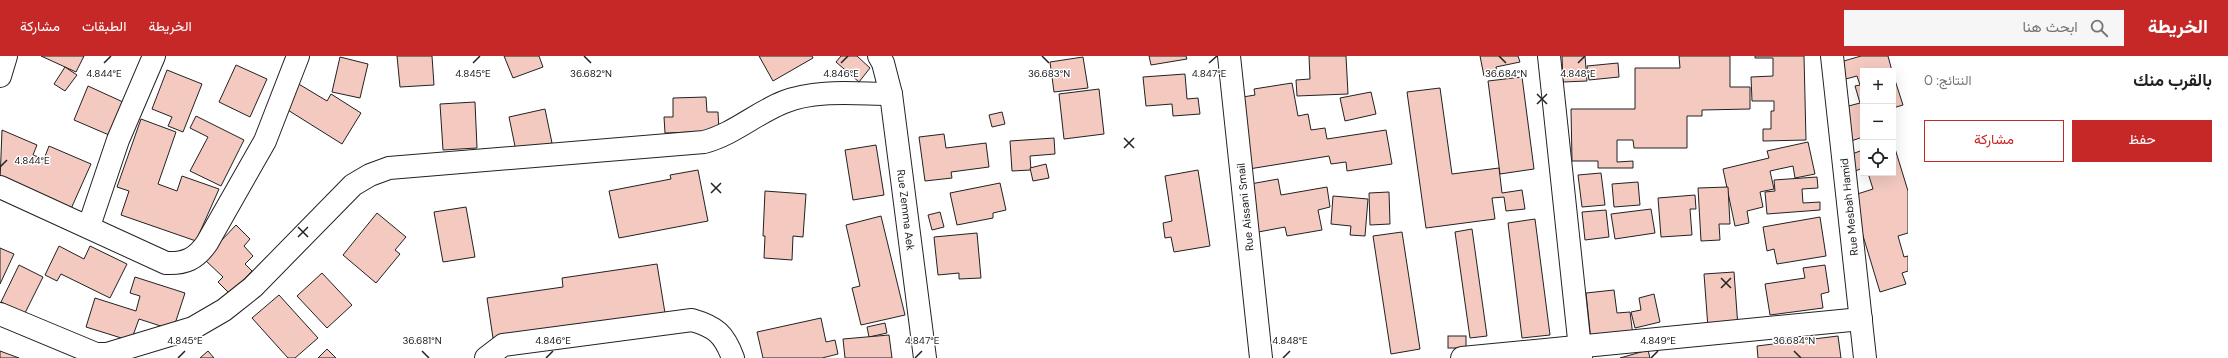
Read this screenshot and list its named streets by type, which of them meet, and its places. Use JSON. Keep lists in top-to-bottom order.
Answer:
{
  "streets": {
    "street": ["Rue Aissani Smail", "Rue Mesbah Hamid", "Rue Zemma Aek"]
  },
  "page": {
    "header": "الخريطة",
    "search": "ابحث هنا",
    "nav": ["الخريطة", "الطبقات", "مشاركة"],
    "heading": ["بالقرب منك", "النتائج: 0"],
    "map_buttons": ["+", "−"],
    "buttons": ["حفظ", "مشاركة"]
  },
  "coordinates": [
    "36.683°N",
    "36.684°N",
    "4.844°E",
    "4.845°E",
    "36.682°N",
    "4.846°E",
    "4.847°E",
    "4.848°E",
    "36.681°N",
    "4.849°E"
  ]
}
